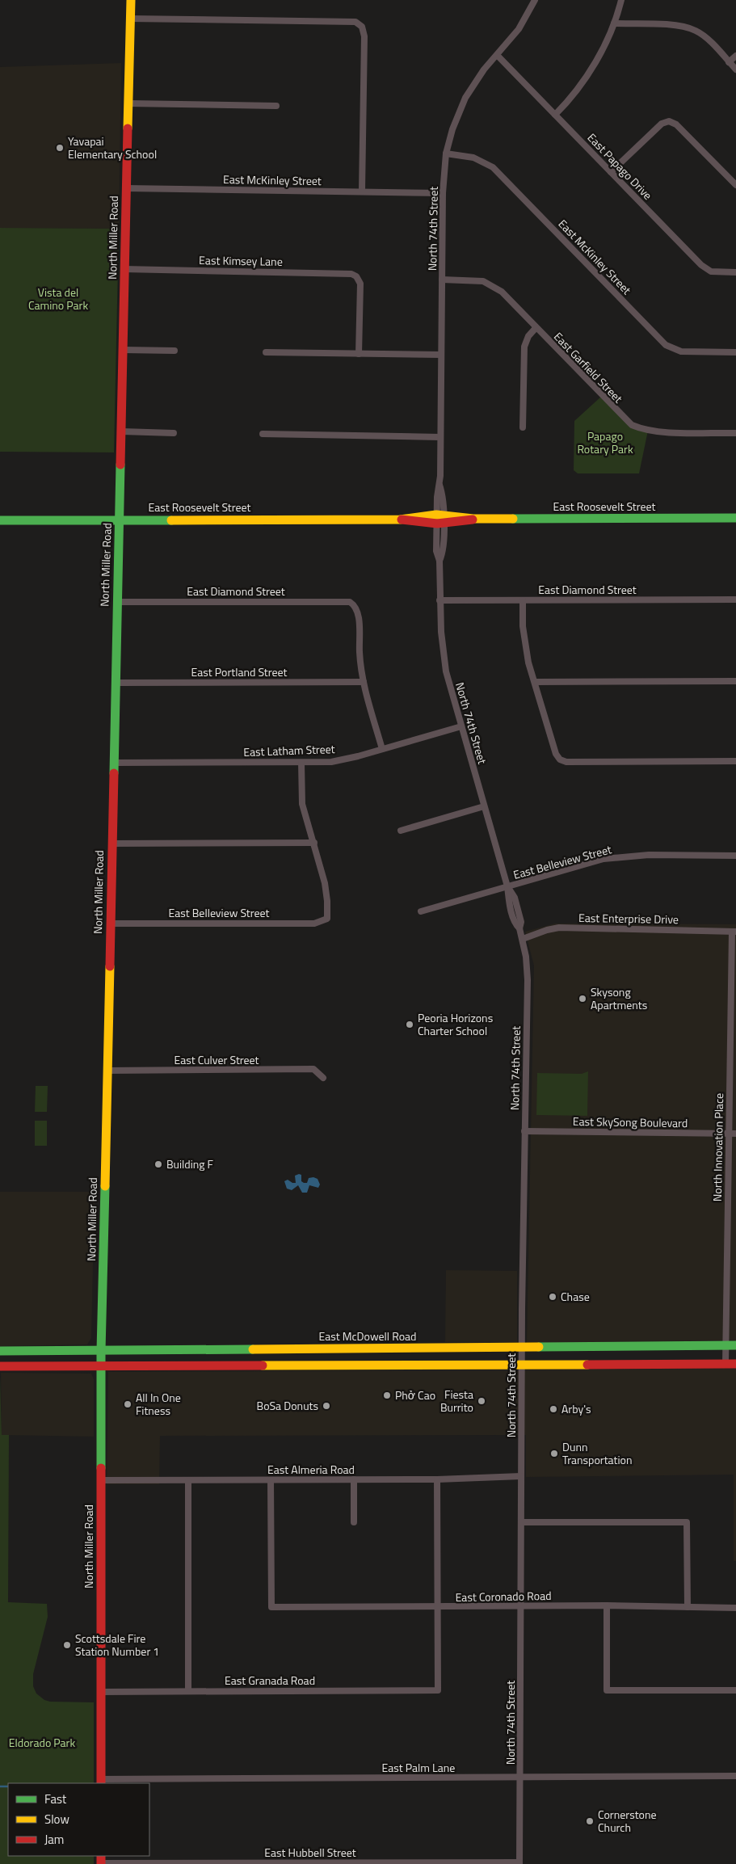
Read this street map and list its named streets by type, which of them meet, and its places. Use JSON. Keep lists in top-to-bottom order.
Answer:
{
  "streets": {
    "street": [
      "East Papago Drive",
      "East McKinley Street",
      "North 74th Street",
      "North Miller Road",
      "East Kimsey Lane",
      "East Garfield Street",
      "East Roosevelt Street",
      "East Diamond Street",
      "East Portland Street",
      "East Latham Street",
      "East Belleview Street",
      "East Enterprise Drive",
      "East Culver Street",
      "East SkySong Boulevard",
      "North Innovation Place",
      "East McDowell Road",
      "East Almeria Road",
      "East Coronado Road",
      "East Granada Road",
      "East Palm Lane",
      "East Hubbell Street"
    ]
  },
  "crossings": [
    ["East Papago Drive", "North 74th Street"],
    ["East McKinley Street", "North 74th Street"],
    ["East McKinley Street", "North Miller Road"],
    ["North 74th Street", "East Garfield Street"],
    ["North 74th Street", "East Roosevelt Street"],
    ["North 74th Street", "East Diamond Street"],
    ["North 74th Street", "East Latham Street"],
    ["North 74th Street", "East Belleview Street"],
    ["North 74th Street", "East Enterprise Drive"],
    ["North 74th Street", "East SkySong Boulevard"],
    ["North 74th Street", "East McDowell Road"],
    ["North 74th Street", "East Almeria Road"],
    ["North 74th Street", "East Coronado Road"],
    ["North 74th Street", "East Palm Lane"],
    ["North 74th Street", "East Hubbell Street"],
    ["North Miller Road", "East Kimsey Lane"],
    ["North Miller Road", "East Roosevelt Street"],
    ["North Miller Road", "East Diamond Street"],
    ["North Miller Road", "East Portland Street"],
    ["North Miller Road", "East Latham Street"],
    ["North Miller Road", "East Belleview Street"],
    ["North Miller Road", "East Culver Street"],
    ["North Miller Road", "East McDowell Road"],
    ["North Miller Road", "East Almeria Road"],
    ["North Miller Road", "East Granada Road"],
    ["North Miller Road", "East Palm Lane"],
    ["East Diamond Street", "East Portland Street"],
    ["East Enterprise Drive", "North Innovation Place"],
    ["East SkySong Boulevard", "North Innovation Place"],
    ["North Innovation Place", "East McDowell Road"],
    ["East Almeria Road", "East Coronado Road"],
    ["East Coronado Road", "East Granada Road"]
  ],
  "parks": ["Vista del Camino Park", "Papago Rotary Park", "Eldorado Park"],
  "places": [
    "Yavapai Elementary School",
    "Skysong Apartments",
    "Peoria Horizons Charter School",
    "Building F",
    "Chase",
    "Phở Cao",
    "Fiesta Burrito",
    "All In One Fitness",
    "BoSa Donuts",
    "Arby's",
    "Dunn Transportation",
    "Scottsdale Fire Station Number 1",
    "Cornerstone Church"
  ],
  "legend": ["Fast", "Slow", "Jam"]
}
